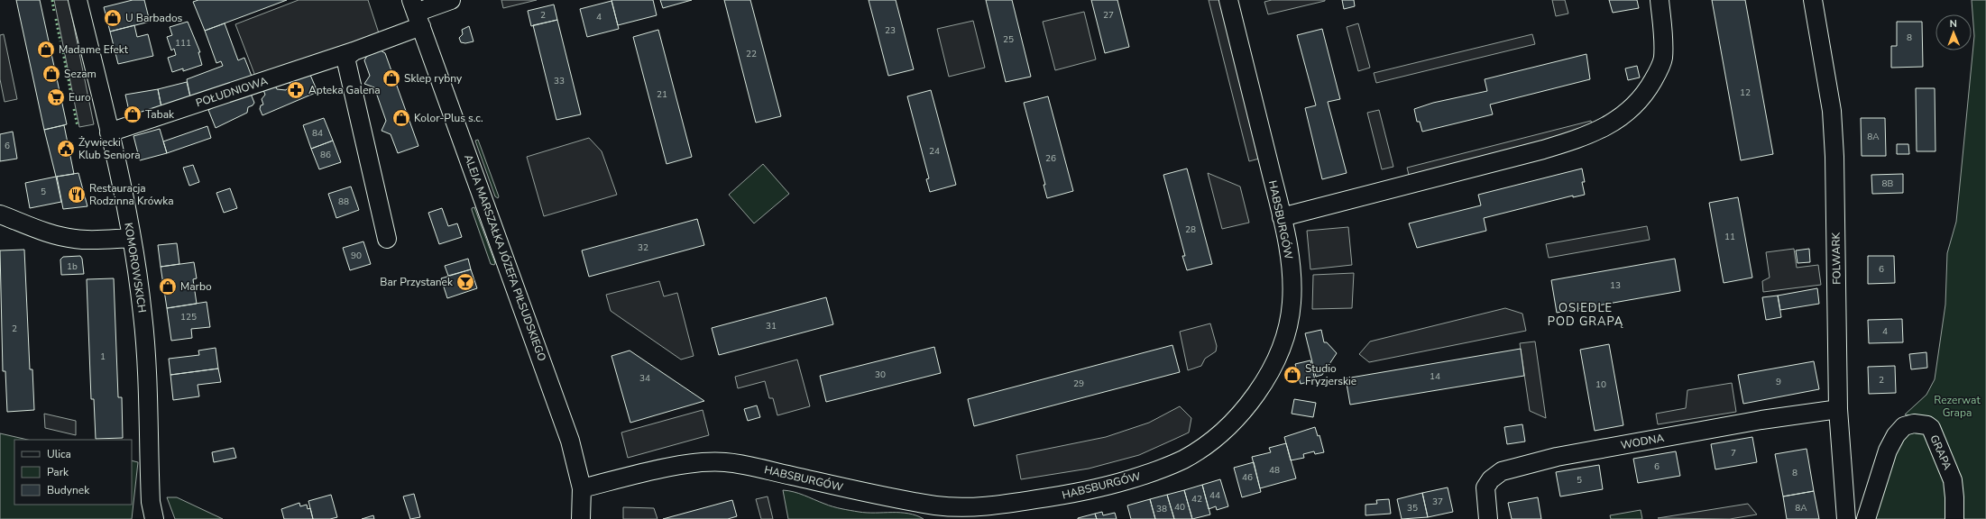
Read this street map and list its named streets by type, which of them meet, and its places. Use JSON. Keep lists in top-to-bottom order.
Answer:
{
  "streets": {
    "street": [
      "POŁUDNIOWA",
      "HABSBURGÓW",
      "ALEJA MARSZAŁKA JÓZEFA PIŁSUDSKIEGO",
      "FOLWARK",
      "KOMOROWSKICH",
      "WODNA",
      "GRAPA"
    ]
  },
  "crossings": [
    ["POŁUDNIOWA", "ALEJA MARSZAŁKA JÓZEFA PIŁSUDSKIEGO"],
    ["POŁUDNIOWA", "KOMOROWSKICH"],
    ["HABSBURGÓW", "ALEJA MARSZAŁKA JÓZEFA PIŁSUDSKIEGO"],
    ["FOLWARK", "WODNA"]
  ],
  "districts": ["OSIEDLE POD GRAPĄ"],
  "parks": ["Rezerwat Grapa"],
  "places": {
    "shop": [
      "U Barbados",
      "Madame Efekt",
      "Sezam",
      "Sklep rybny",
      "Tabak",
      "Kolor-Plus s.c.",
      "Marbo",
      "Studio Fryzjerskie"
    ],
    "pharmacy": ["Apteka Galena"],
    "supermarket": ["Euro"],
    "public building": ["Żywiecki Klub Seniora"],
    "restaurant": ["Restauracja Rodzinna Krówka"],
    "bar": ["Bar Przystanek"]
  },
  "house_numbers": [
    "2",
    "27",
    "4",
    "23",
    "8",
    "25",
    "111",
    "22",
    "33",
    "12",
    "21",
    "84",
    "8A",
    "6",
    "24",
    "86",
    "26",
    "8B",
    "5",
    "88",
    "28",
    "11",
    "32",
    "90",
    "1b",
    "6",
    "13",
    "125",
    "31",
    "2",
    "4",
    "1",
    "30",
    "14",
    "34",
    "2",
    "9",
    "29",
    "10",
    "7",
    "6",
    "48",
    "8",
    "46",
    "5",
    "44",
    "42",
    "37",
    "40",
    "35",
    "8A",
    "38"
  ],
  "legend": ["Ulica", "Park", "Budynek"],
  "north": "top"
}
